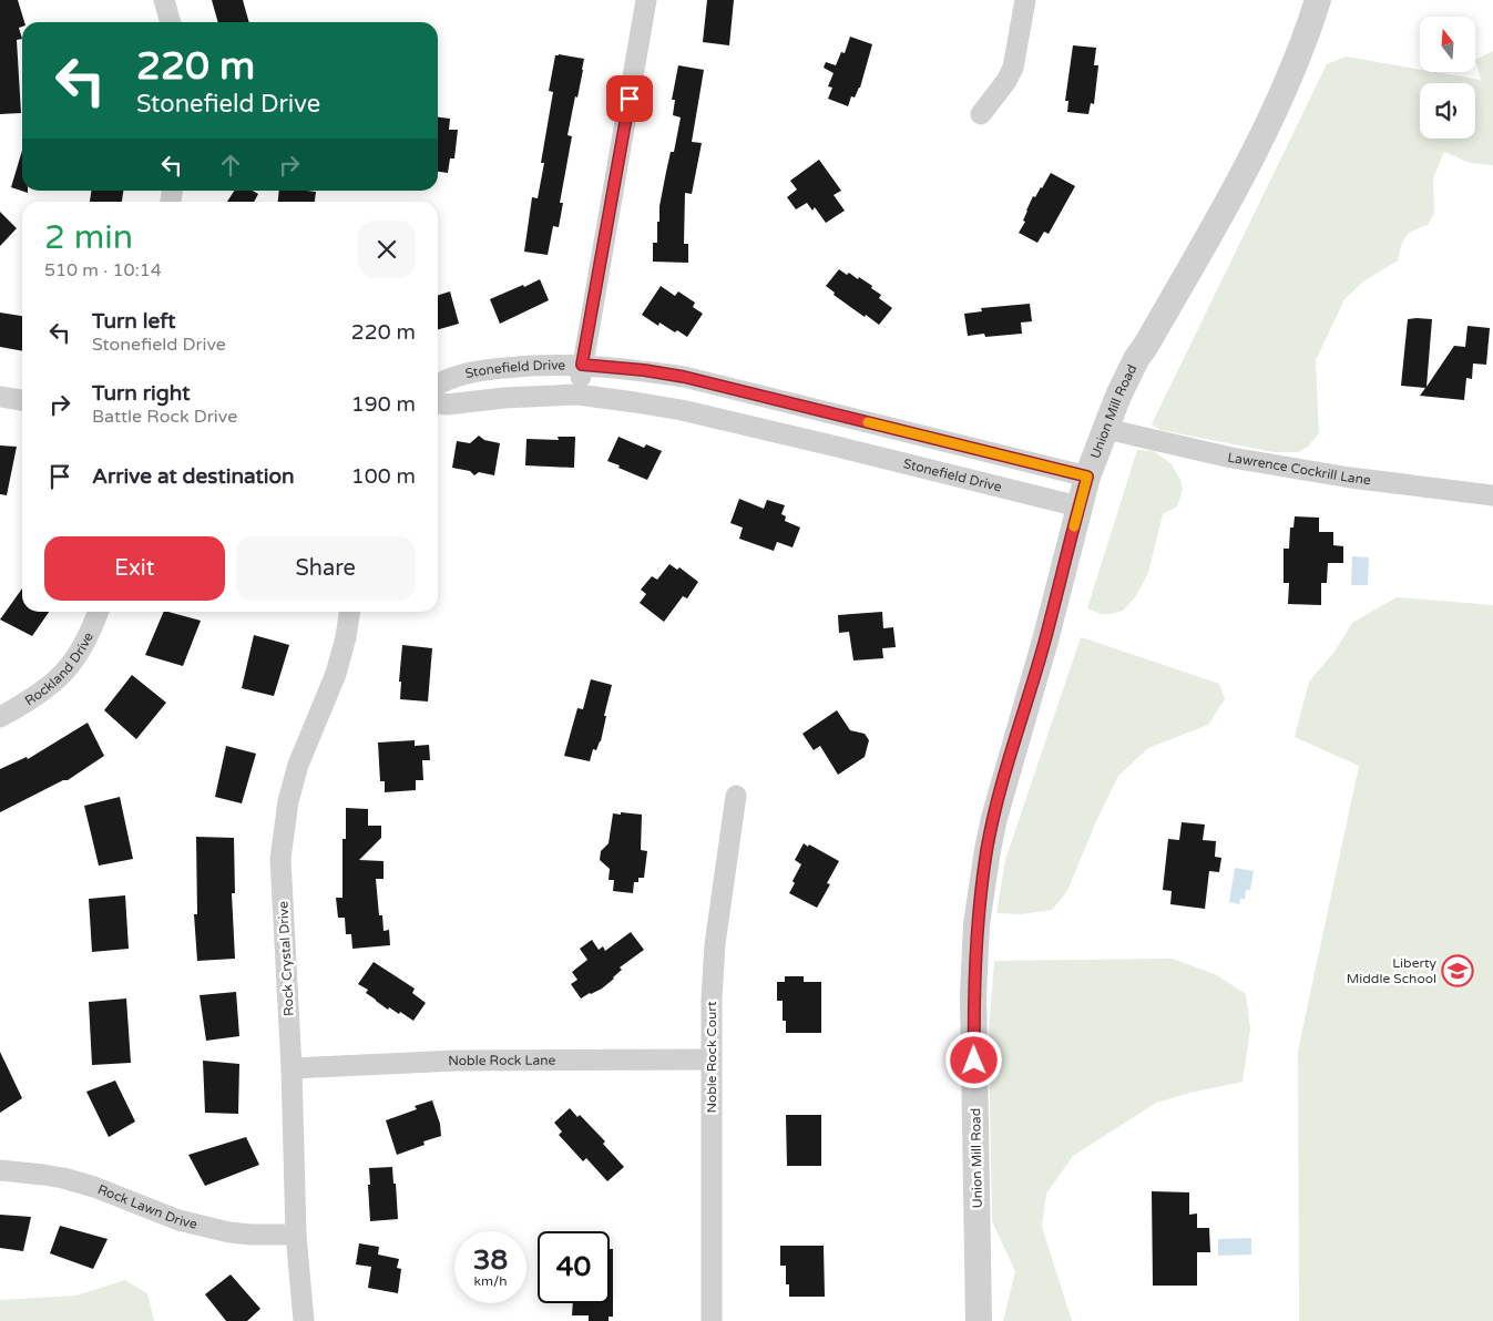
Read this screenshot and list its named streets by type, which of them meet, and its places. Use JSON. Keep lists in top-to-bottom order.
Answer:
{
  "streets": {
    "street": [
      "Stonefield Drive",
      "Union Mill Road",
      "Lawrence Cockrill Lane",
      "Rockland Drive",
      "Rock Crystal Drive",
      "Noble Rock Court",
      "Noble Rock Lane",
      "Rock Lawn Drive"
    ]
  },
  "crossings": [
    ["Stonefield Drive", "Union Mill Road"],
    ["Union Mill Road", "Lawrence Cockrill Lane"],
    ["Rock Crystal Drive", "Noble Rock Lane"],
    ["Rock Crystal Drive", "Rock Lawn Drive"],
    ["Noble Rock Court", "Noble Rock Lane"]
  ],
  "places": {
    "school or university": ["Liberty Middle School"]
  },
  "north": "top",
  "page": {
    "turn": ["220 m", "Stonefield Drive"],
    "heading": ["2 min", "510 m · 10:14"],
    "list": [
      {
        "name": "Turn left",
        "note": "Stonefield Drive",
        "value": "220 m"
      },
      {
        "name": "Turn right",
        "note": "Battle Rock Drive",
        "value": "190 m"
      },
      {
        "name": "Arrive at destination",
        "value": "100 m"
      }
    ],
    "buttons": ["Exit", "Share"],
    "speed": "38 km/h",
    "limit": "40"
  }
}
